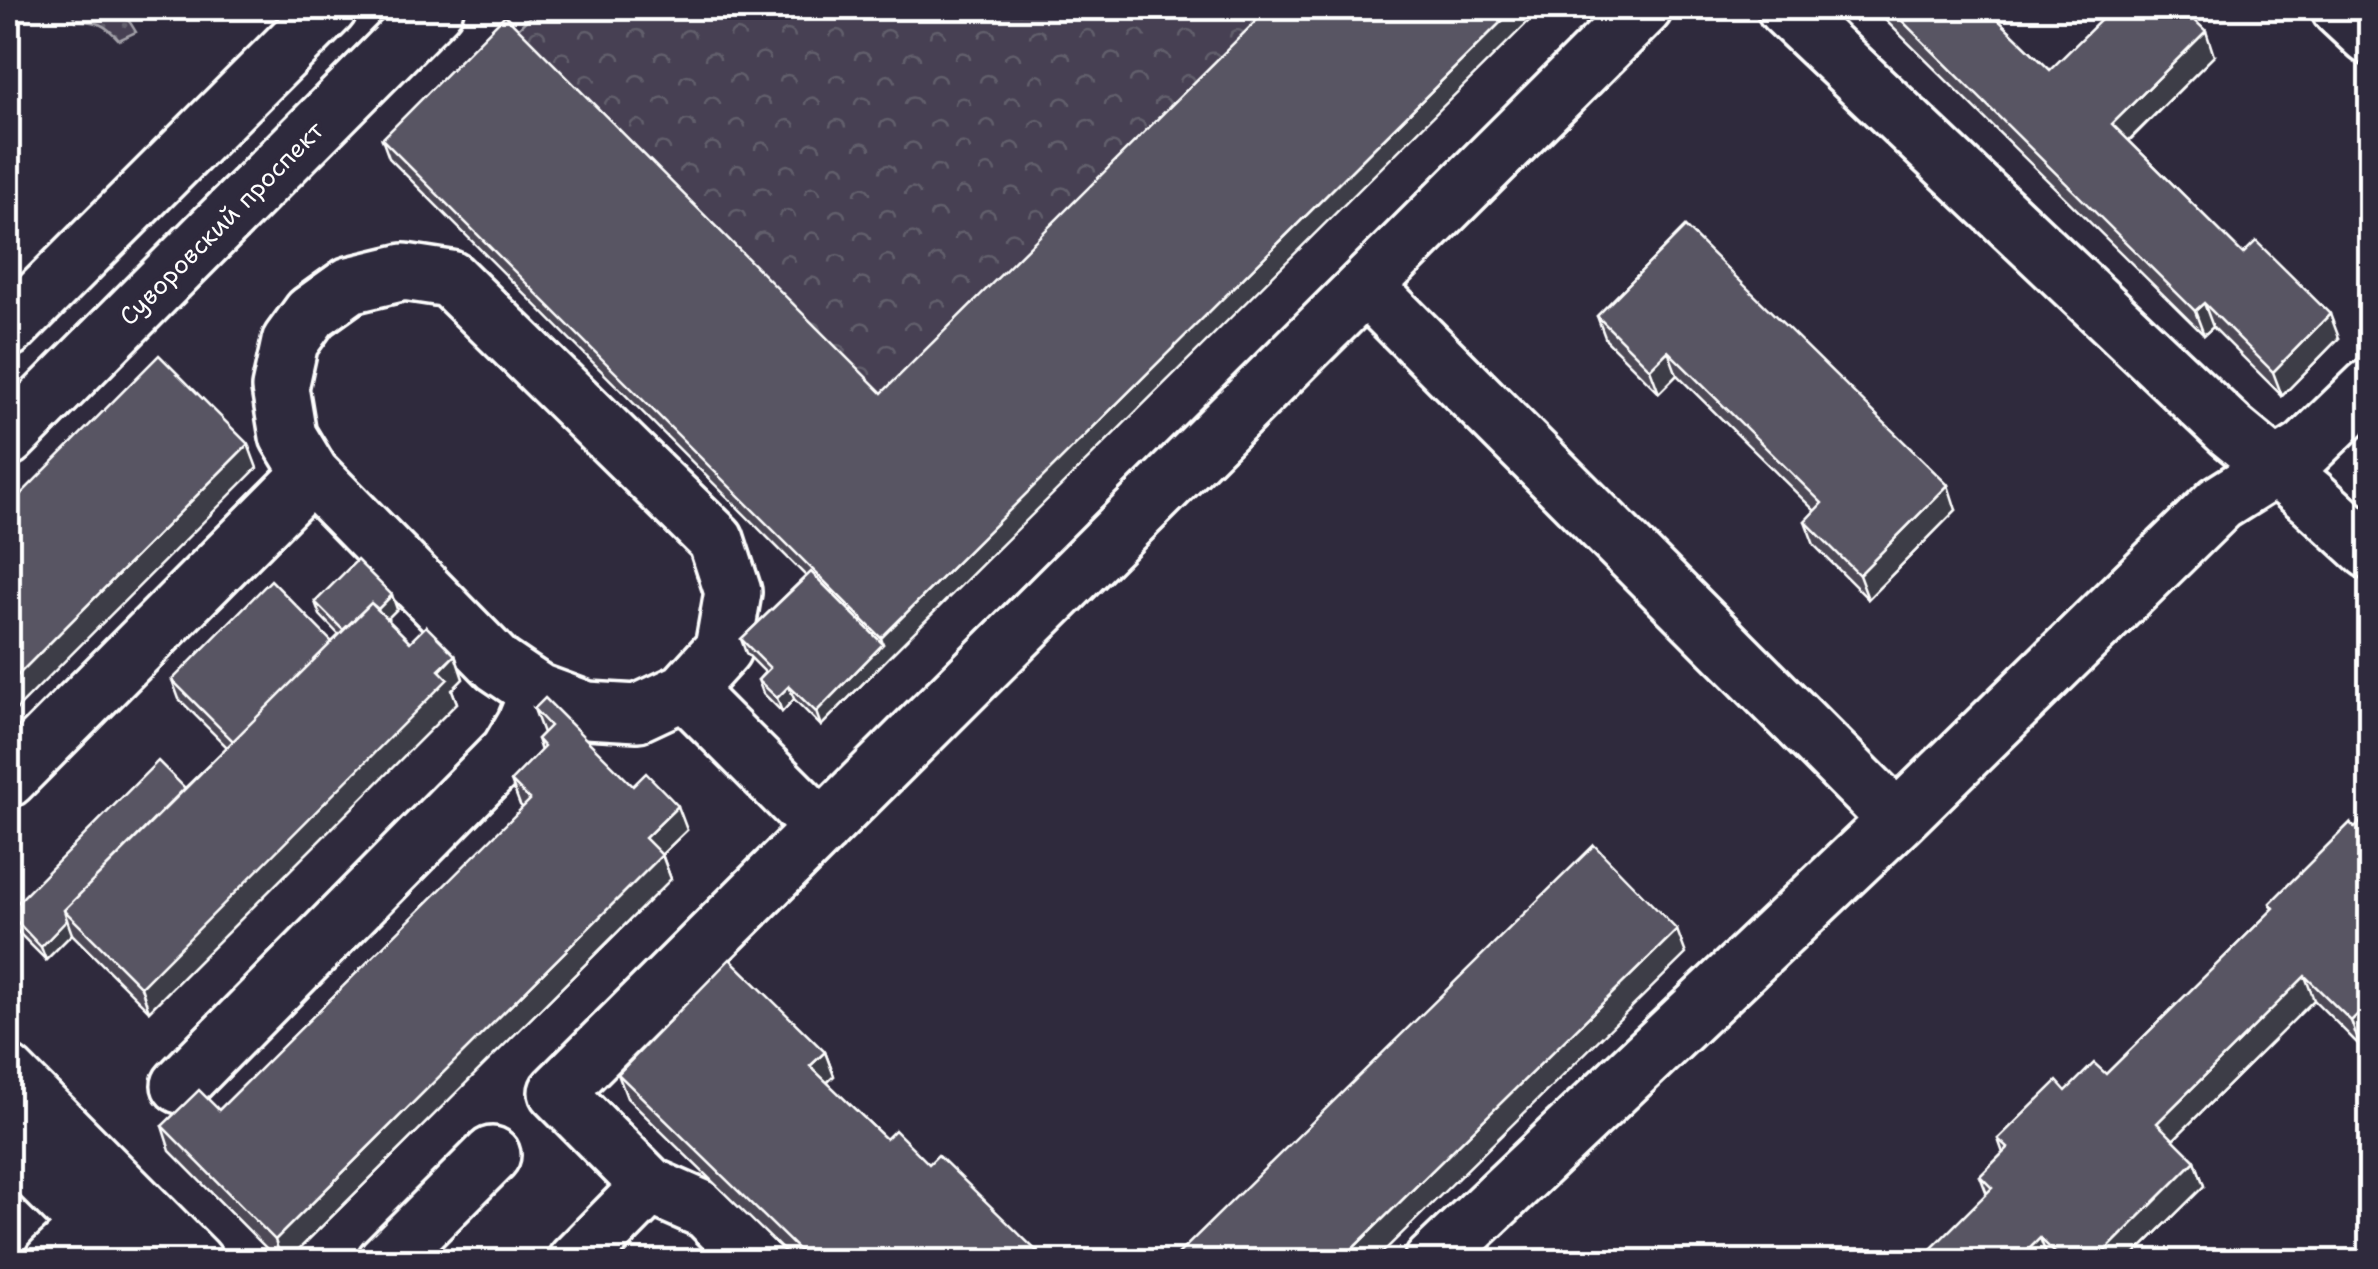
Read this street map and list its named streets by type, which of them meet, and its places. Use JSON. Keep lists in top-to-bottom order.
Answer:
{
  "streets": {
    "main road": ["Суворовский проспект"]
  }
}
